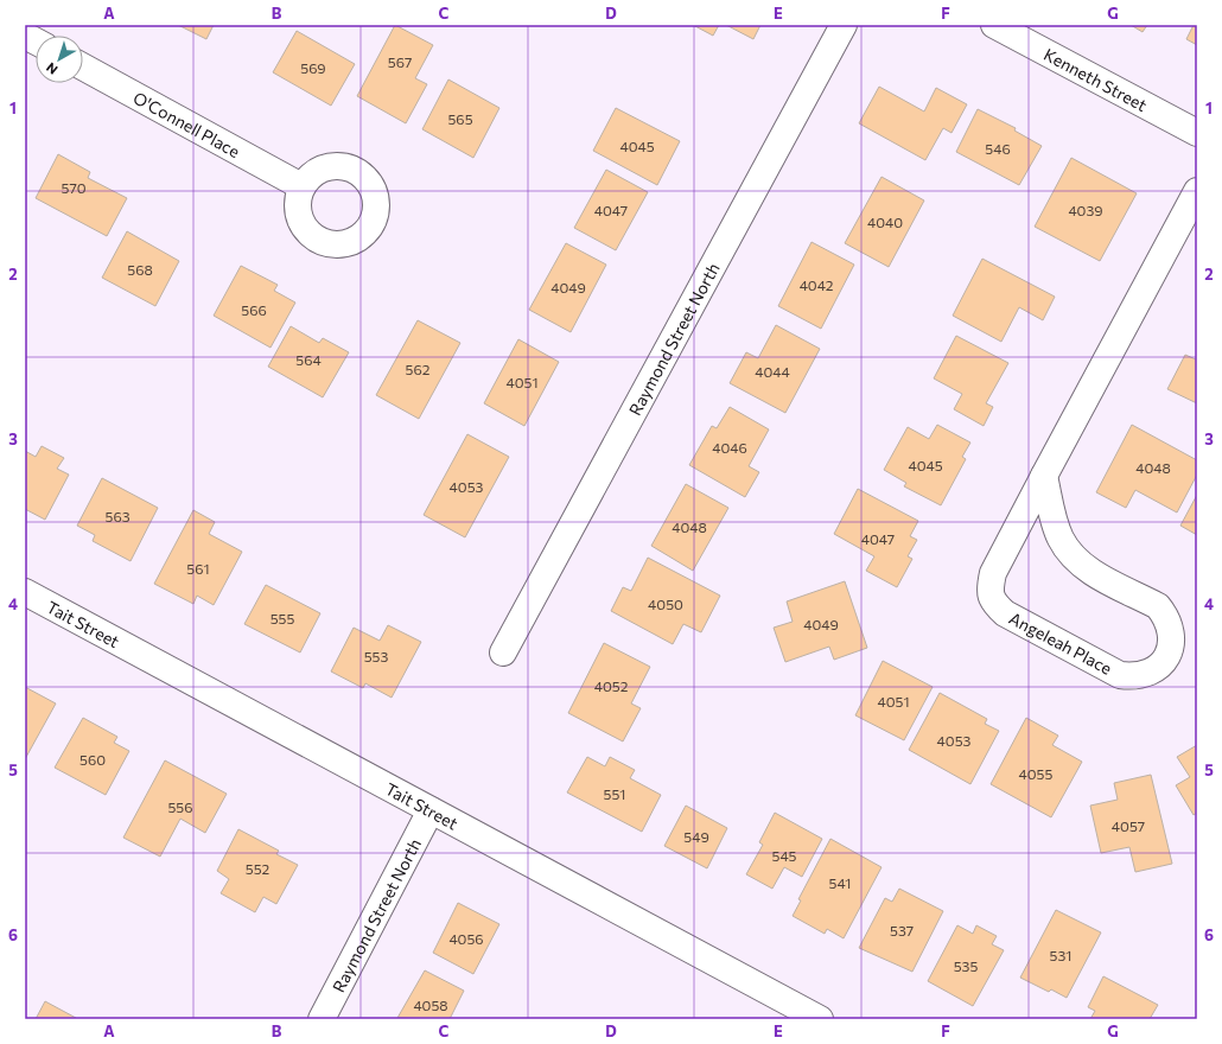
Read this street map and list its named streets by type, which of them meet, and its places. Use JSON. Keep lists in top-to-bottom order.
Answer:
{
  "streets": {
    "street": [
      "Kenneth Street",
      "O'Connell Place",
      "Raymond Street North",
      "Tait Street",
      "Angeleah Place"
    ]
  },
  "crossings": [
    ["Raymond Street North", "Tait Street"]
  ],
  "house_numbers": [
    "567",
    "569",
    "565",
    "4045",
    "546",
    "570",
    "4047",
    "4039",
    "4040",
    "568",
    "4042",
    "4049",
    "566",
    "564",
    "562",
    "4044",
    "4051",
    "4046",
    "4045",
    "4048",
    "4053",
    "563",
    "4048",
    "4047",
    "561",
    "4050",
    "555",
    "4049",
    "553",
    "4052",
    "4051",
    "4053",
    "560",
    "4055",
    "551",
    "556",
    "4057",
    "549",
    "545",
    "552",
    "541",
    "537",
    "4056",
    "531",
    "535",
    "4058"
  ],
  "north": "bottom left",
  "grid": {
    "columns": [
      "A",
      "B",
      "C",
      "D",
      "E",
      "F",
      "G"
    ],
    "rows": [
      "1",
      "2",
      "3",
      "4",
      "5",
      "6"
    ]
  }
}
